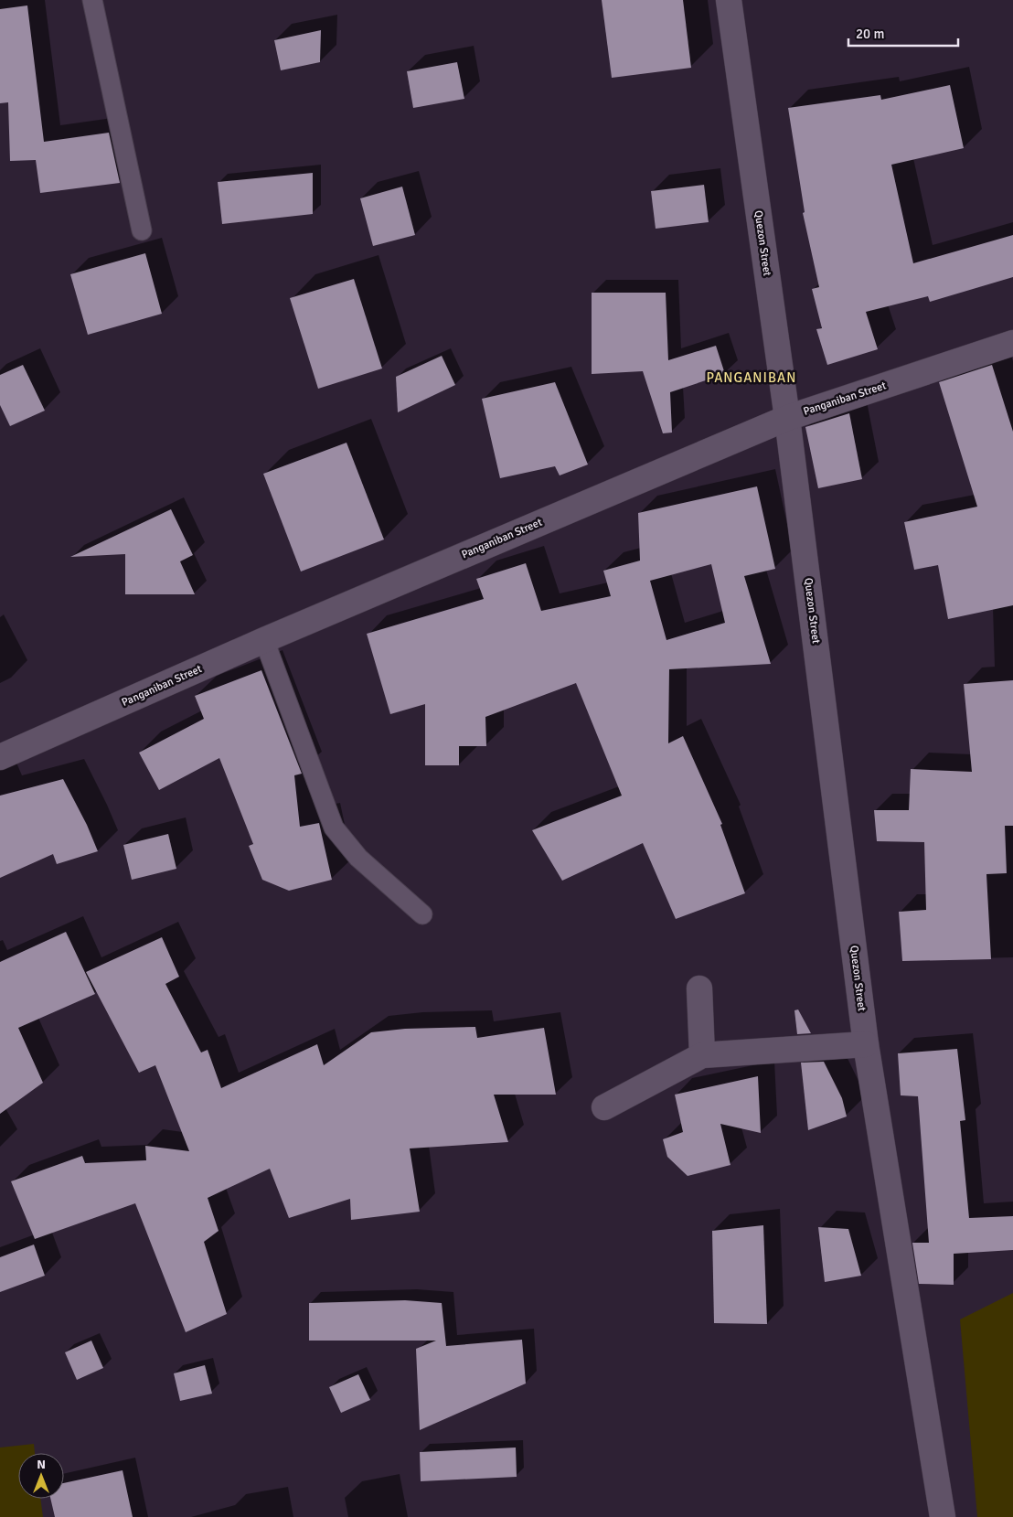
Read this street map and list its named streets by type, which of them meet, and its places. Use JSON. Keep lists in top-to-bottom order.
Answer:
{
  "streets": {
    "street": ["Quezon Street", "Panganiban Street"]
  },
  "crossings": [
    ["Quezon Street", "Panganiban Street"]
  ],
  "districts": ["PANGANIBAN"],
  "scale_bar": "20 m",
  "north": "top"
}
